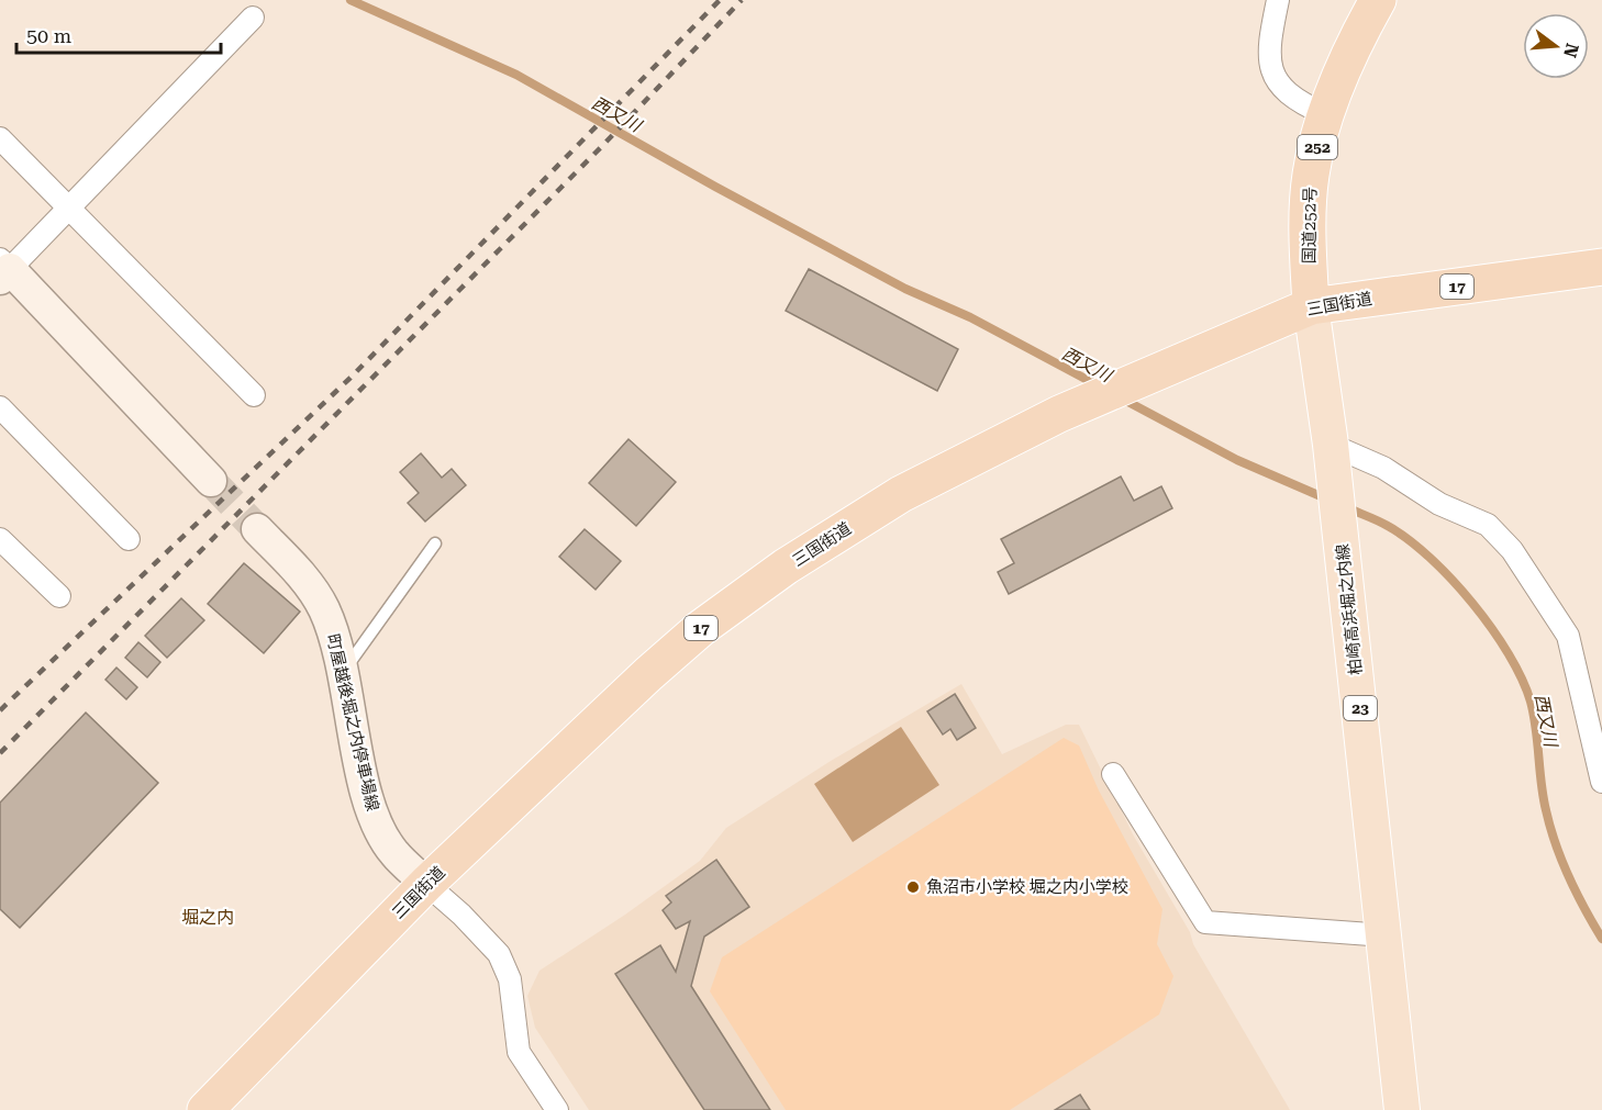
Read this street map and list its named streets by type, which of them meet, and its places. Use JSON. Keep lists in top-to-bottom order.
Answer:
{
  "streets": {
    "highway": [
      "252",
      "国道252号",
      "17",
      "三国街道"
    ],
    "main road": ["柏崎高浜堀之内線", "23", "町屋越後堀之内停車場線"]
  },
  "crossings": [
    ["国道252号", "三国街道"],
    ["国道252号", "柏崎高浜堀之内線"],
    ["三国街道", "柏崎高浜堀之内線"],
    ["三国街道", "町屋越後堀之内停車場線"]
  ],
  "districts": ["堀之内"],
  "water": ["西又川"],
  "places": ["魚沼市小学校 堀之内小学校"],
  "scale_bar": "50 m",
  "north": "right"
}
